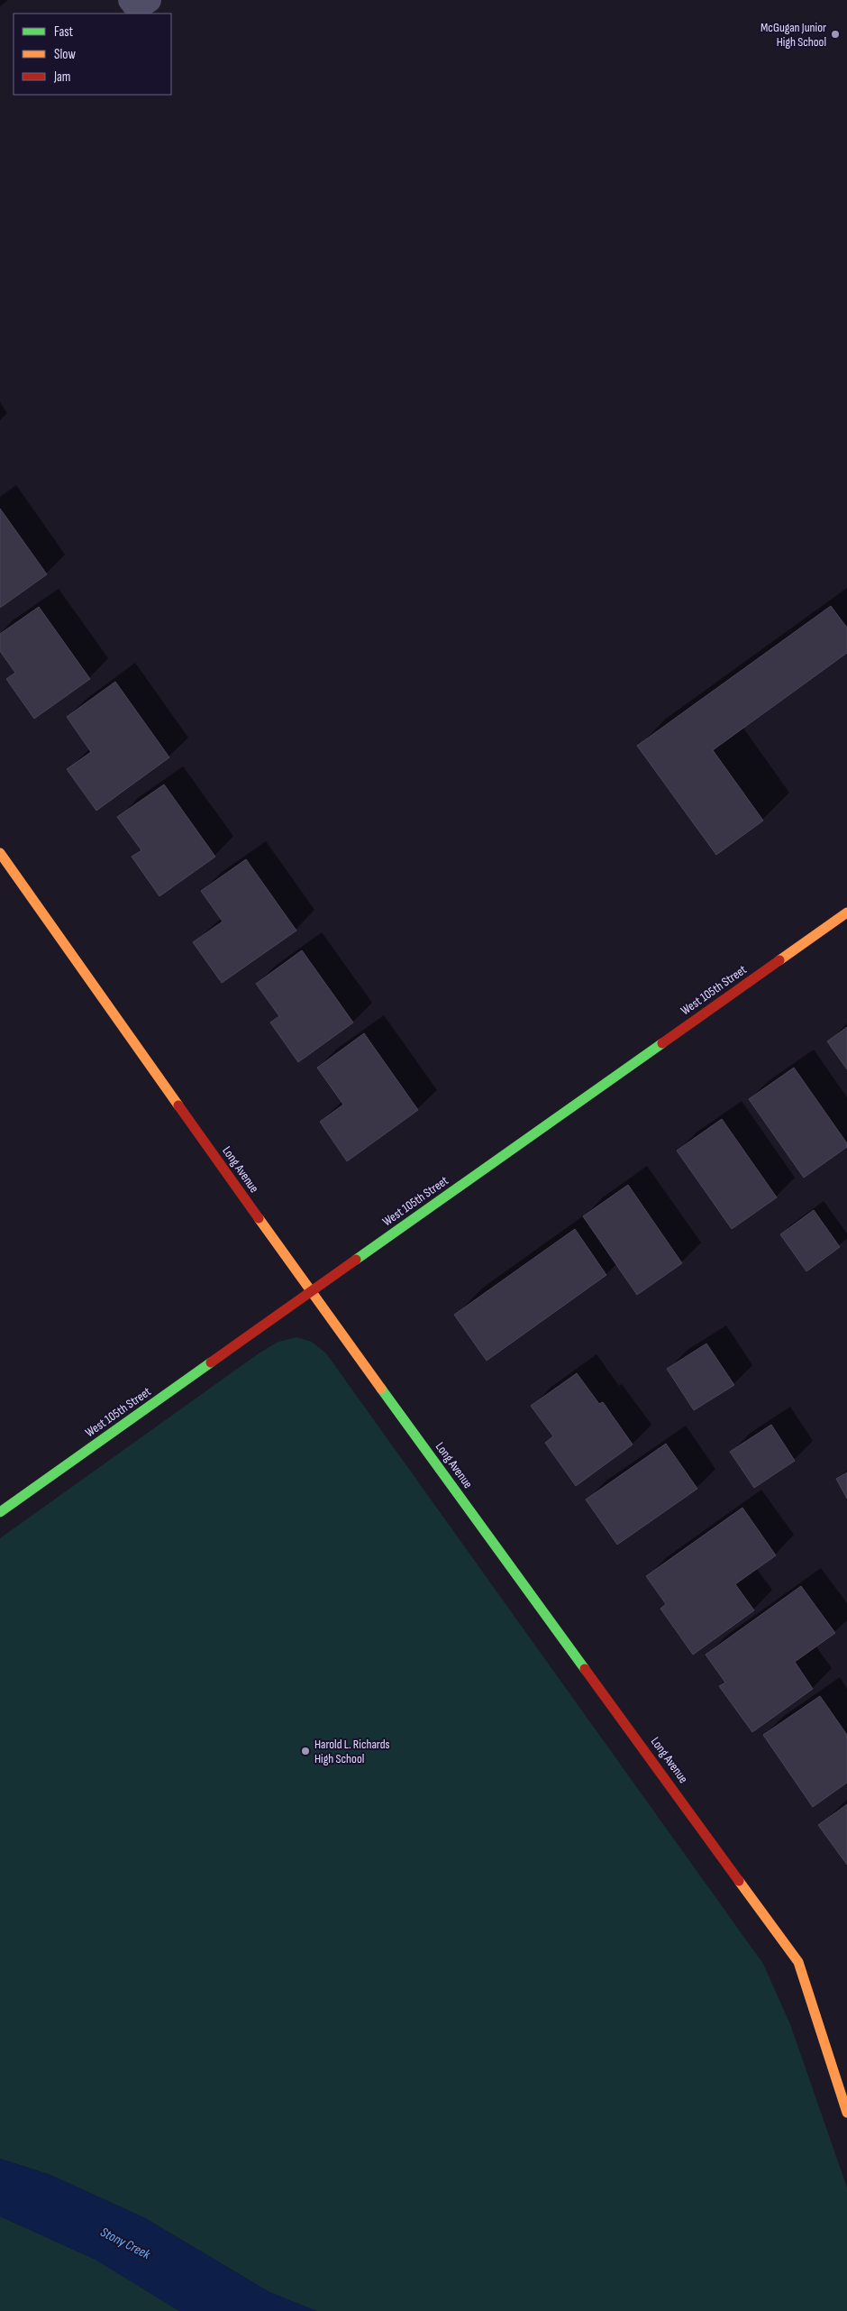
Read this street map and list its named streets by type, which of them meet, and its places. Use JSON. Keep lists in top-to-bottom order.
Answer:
{
  "streets": {
    "street": ["West 105th Street", "Long Avenue"]
  },
  "crossings": [
    ["West 105th Street", "Long Avenue"]
  ],
  "water": ["Stony Creek"],
  "places": ["McGugan Junior High School", "Harold L. Richards High School"],
  "legend": ["Fast", "Slow", "Jam"]
}
